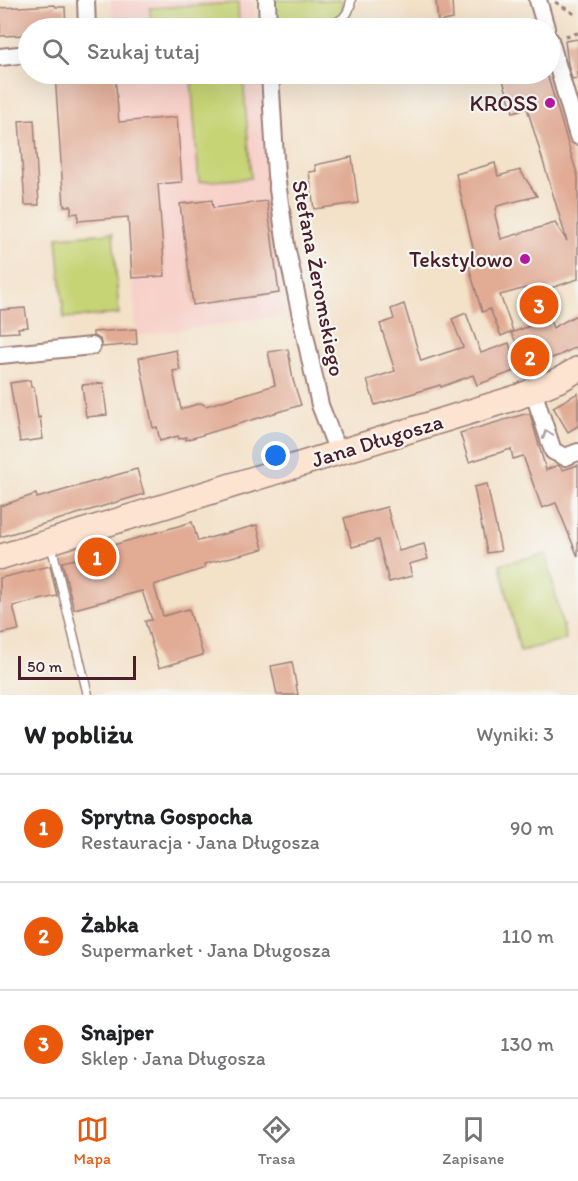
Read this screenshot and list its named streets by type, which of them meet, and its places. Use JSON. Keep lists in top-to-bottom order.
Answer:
{
  "streets": {
    "street": ["Stefana Żeromskiego", "Jana Długosza"]
  },
  "crossings": [
    ["Stefana Żeromskiego", "Jana Długosza"]
  ],
  "places": ["KROSS", "Tekstylowo"],
  "scale_bar": "50 m",
  "page": {
    "search": "Szukaj tutaj",
    "pins": ["3", "2", "1"],
    "scale": "50 m",
    "heading": ["W pobliżu", "Wyniki: 3"],
    "list": [
      {
        "mark": "1",
        "name": "Sprytna Gospocha",
        "note": "Restauracja · Jana Długosza",
        "value": "90 m"
      },
      {
        "mark": "2",
        "name": "Żabka",
        "note": "Supermarket · Jana Długosza",
        "value": "110 m"
      },
      {
        "mark": "3",
        "name": "Snajper",
        "note": "Sklep · Jana Długosza",
        "value": "130 m"
      }
    ],
    "nav": ["Mapa", "Trasa", "Zapisane"]
  }
}
